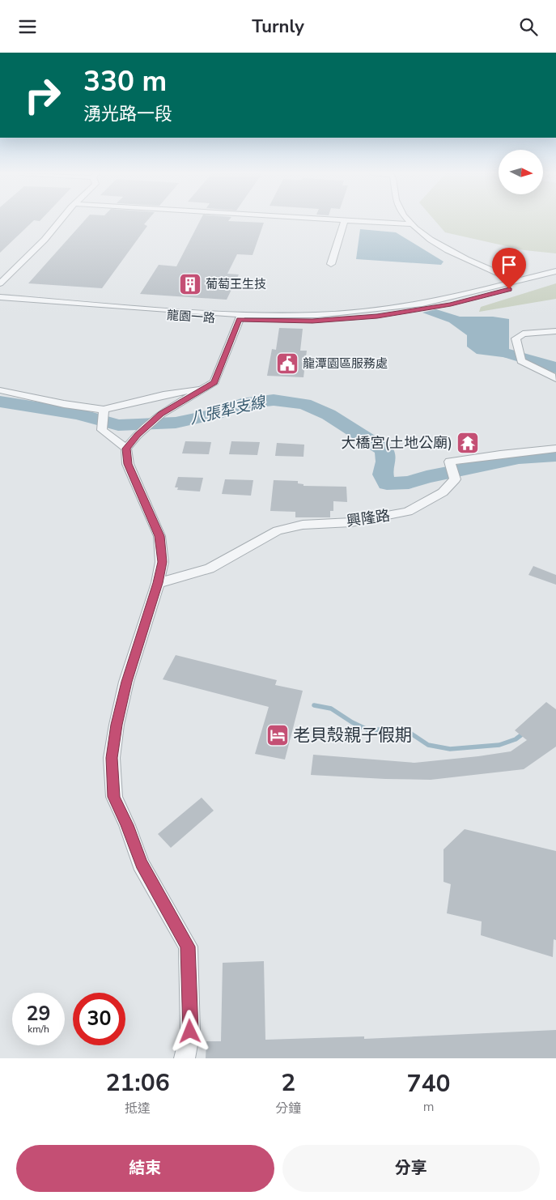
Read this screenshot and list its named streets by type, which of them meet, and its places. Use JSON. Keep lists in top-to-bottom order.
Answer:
{
  "streets": {
    "street": ["龍園一路", "興隆路"]
  },
  "water": ["八張犁支線"],
  "places": {
    "building": ["葡萄王生技"],
    "public building": ["龍潭園區服務處"],
    "temple": ["大橋宮(土地公廟)"],
    "hotel": ["老貝殼親子假期"]
  },
  "north": "right",
  "page": {
    "header": "Turnly",
    "turn": ["330 m", "湧光路一段"],
    "speed": "29 km/h",
    "limit": "30",
    "eta": [
      "21:06",
      "抵達",
      "2",
      "分鐘",
      "740",
      "m"
    ],
    "buttons": ["結束", "分享"]
  }
}
